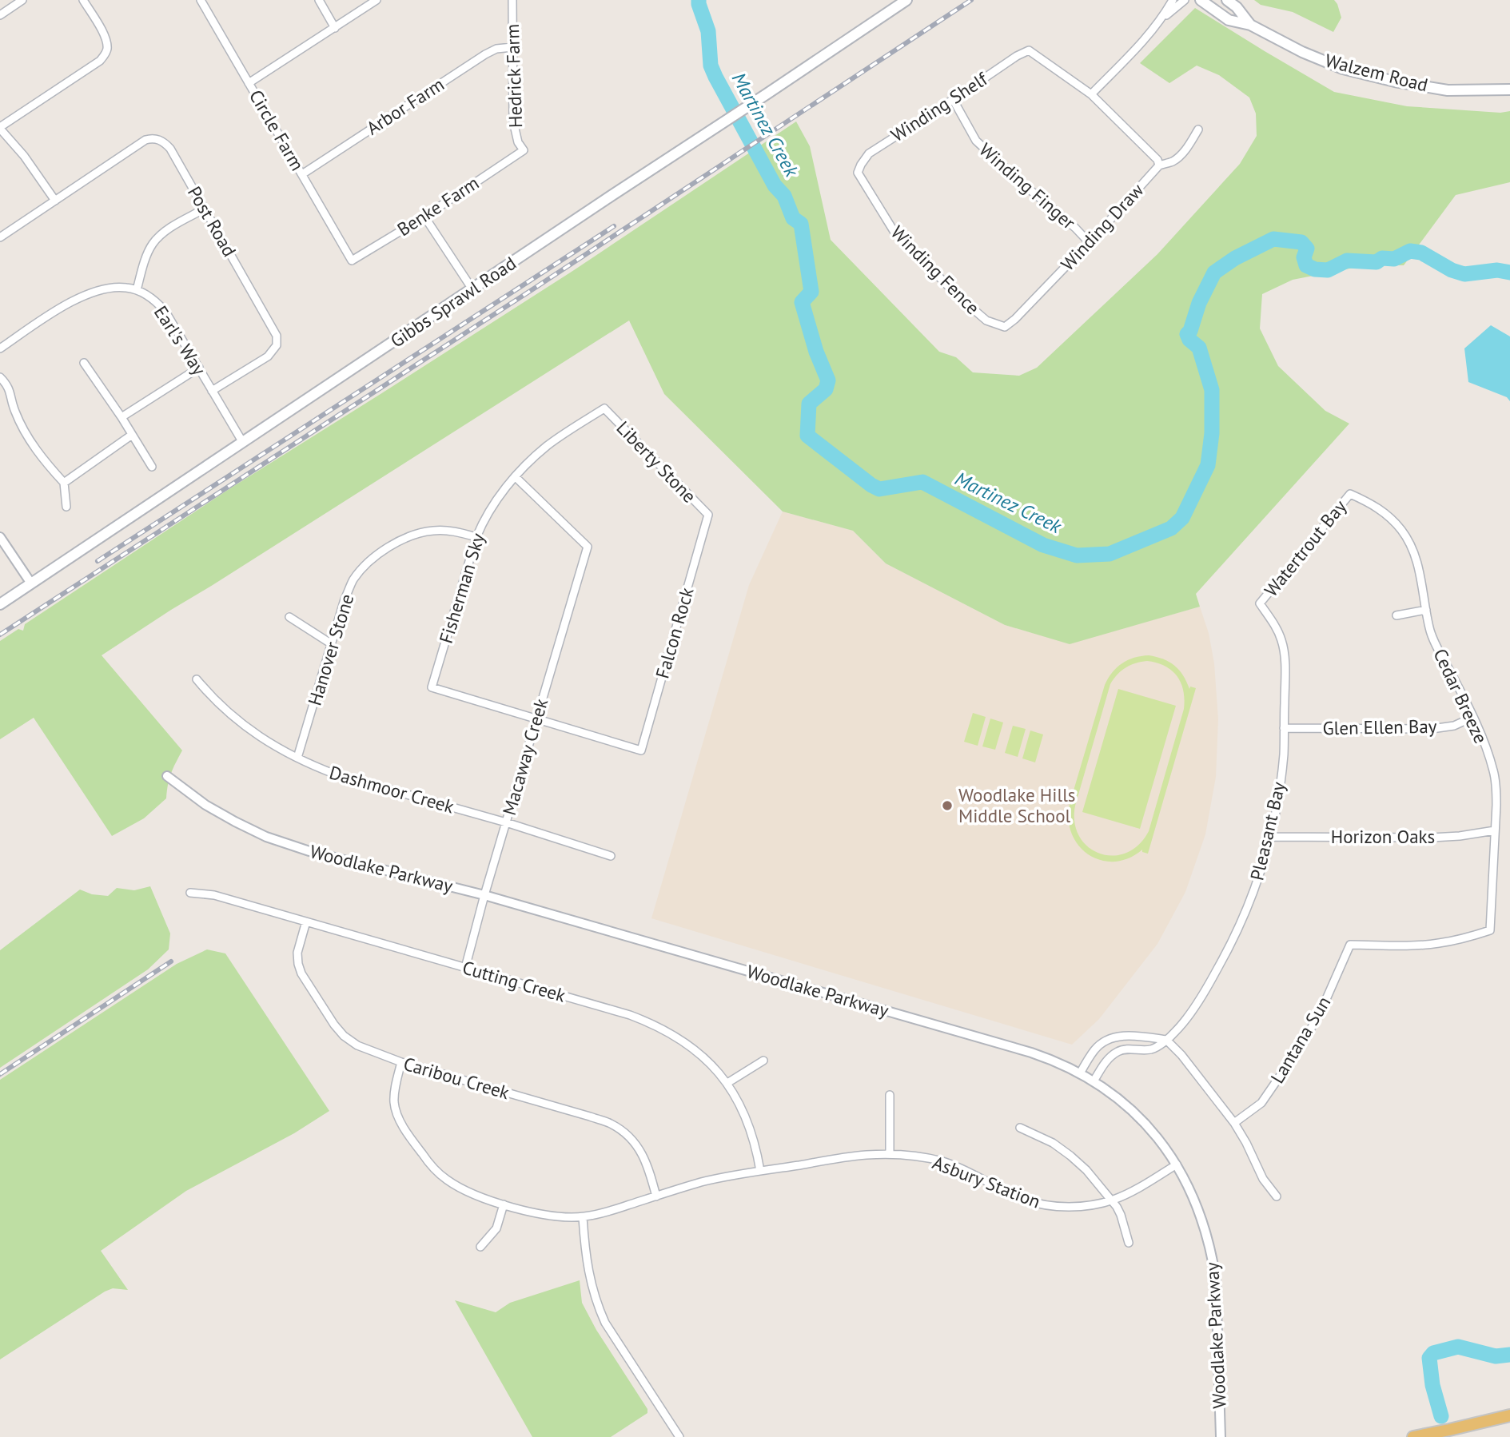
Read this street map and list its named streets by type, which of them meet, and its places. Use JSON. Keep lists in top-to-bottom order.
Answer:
{
  "streets": {
    "main road": ["Walzem Road", "Gibbs Sprawl Road"],
    "street": [
      "Hedrick Farm",
      "Arbor Farm",
      "Winding Shelf",
      "Circle Farm",
      "Winding Finger",
      "Benke Farm",
      "Post Road",
      "Winding Draw",
      "Winding Fence",
      "Earl's Way",
      "Liberty Stone",
      "Watertrout Bay",
      "Fisherman Sky",
      "Falcon Rock",
      "Hanover Stone",
      "Cedar Breeze",
      "Glen Ellen Bay",
      "Macaway Creek",
      "Dashmoor Creek",
      "Pleasant Bay",
      "Horizon Oaks",
      "Woodlake Parkway",
      "Cutting Creek",
      "Lantana Sun",
      "Caribou Creek",
      "Asbury Station"
    ]
  },
  "crossings": [
    ["Hedrick Farm", "Arbor Farm"],
    ["Hedrick Farm", "Benke Farm"],
    ["Arbor Farm", "Circle Farm"],
    ["Winding Shelf", "Winding Finger"],
    ["Winding Shelf", "Winding Fence"],
    ["Circle Farm", "Benke Farm"],
    ["Winding Finger", "Winding Draw"],
    ["Post Road", "Earl's Way"],
    ["Winding Draw", "Winding Fence"],
    ["Gibbs Sprawl Road", "Earl's Way"],
    ["Liberty Stone", "Fisherman Sky"],
    ["Liberty Stone", "Falcon Rock"],
    ["Watertrout Bay", "Cedar Breeze"],
    ["Watertrout Bay", "Pleasant Bay"],
    ["Fisherman Sky", "Falcon Rock"],
    ["Fisherman Sky", "Hanover Stone"],
    ["Fisherman Sky", "Macaway Creek"],
    ["Falcon Rock", "Macaway Creek"],
    ["Hanover Stone", "Dashmoor Creek"],
    ["Cedar Breeze", "Glen Ellen Bay"],
    ["Cedar Breeze", "Horizon Oaks"],
    ["Cedar Breeze", "Lantana Sun"],
    ["Glen Ellen Bay", "Pleasant Bay"],
    ["Macaway Creek", "Dashmoor Creek"],
    ["Macaway Creek", "Woodlake Parkway"],
    ["Macaway Creek", "Cutting Creek"],
    ["Pleasant Bay", "Horizon Oaks"],
    ["Woodlake Parkway", "Asbury Station"],
    ["Cutting Creek", "Caribou Creek"],
    ["Cutting Creek", "Asbury Station"],
    ["Caribou Creek", "Asbury Station"]
  ],
  "water": ["Martinez Creek"],
  "places": ["Woodlake Hills Middle School"]
}
